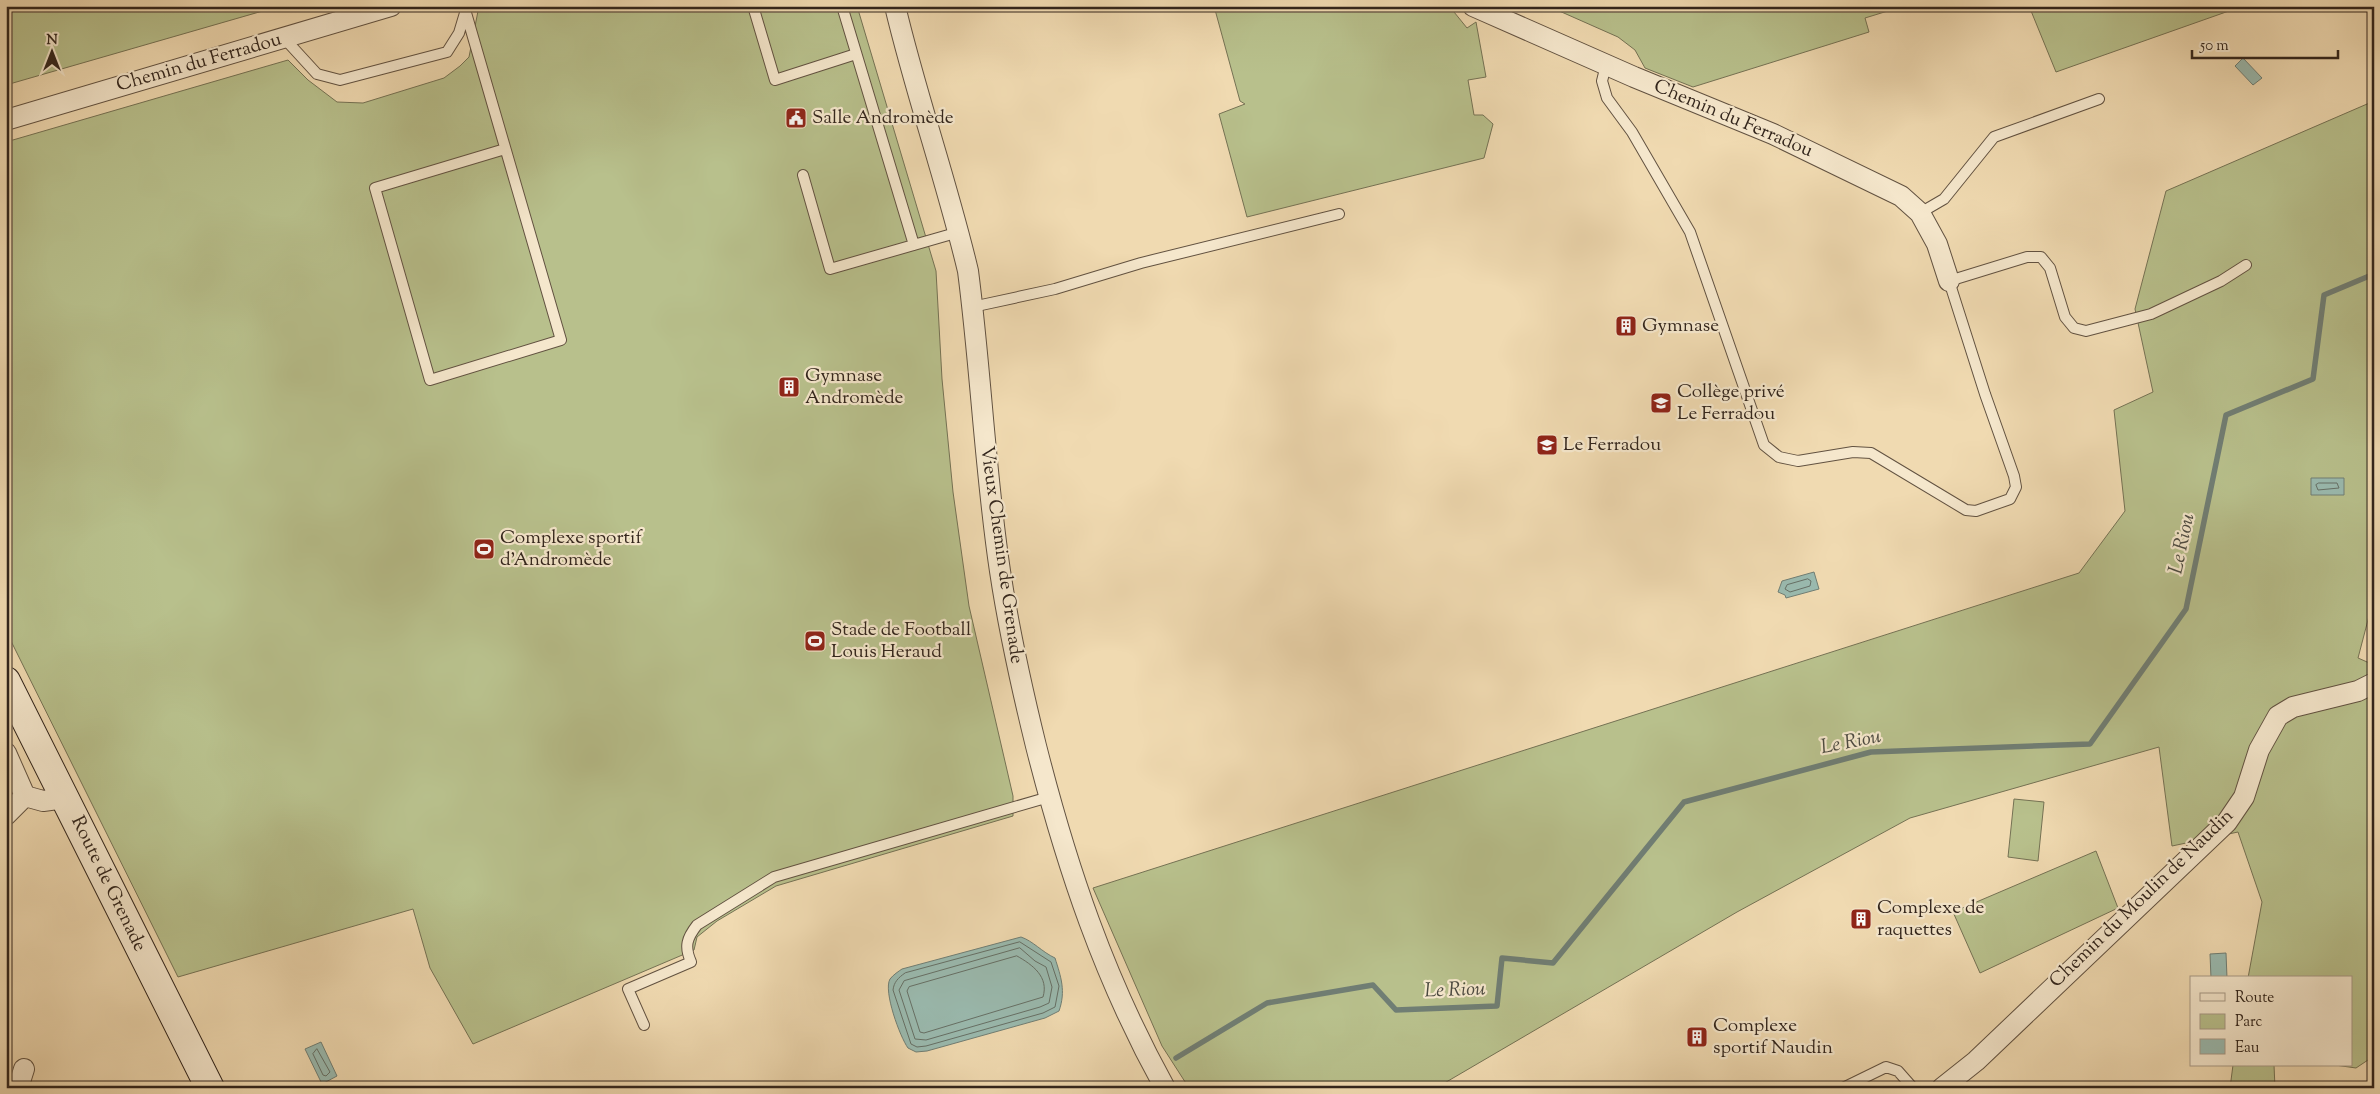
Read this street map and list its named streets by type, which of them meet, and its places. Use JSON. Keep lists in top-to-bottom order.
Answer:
{
  "streets": {
    "main road": ["Route de Grenade"],
    "street": ["Chemin du Ferradou", "Vieux Chemin de Grenade", "Chemin du Moulin de Naudin"]
  },
  "water": ["Le Riou"],
  "places": {
    "public building": ["Salle Andromède"],
    "building": [
      "Gymnase",
      "Gymnase Andromède",
      "Complexe de raquettes",
      "Complexe sportif Naudin"
    ],
    "school or university": ["Collège privé Le Ferradou", "Le Ferradou"],
    "sports": ["Complexe sportif d'Andromède", "Stade de Football Louis Heraud"]
  },
  "legend": ["Route", "Parc", "Eau"],
  "scale_bar": "50 m",
  "north": "top"
}
